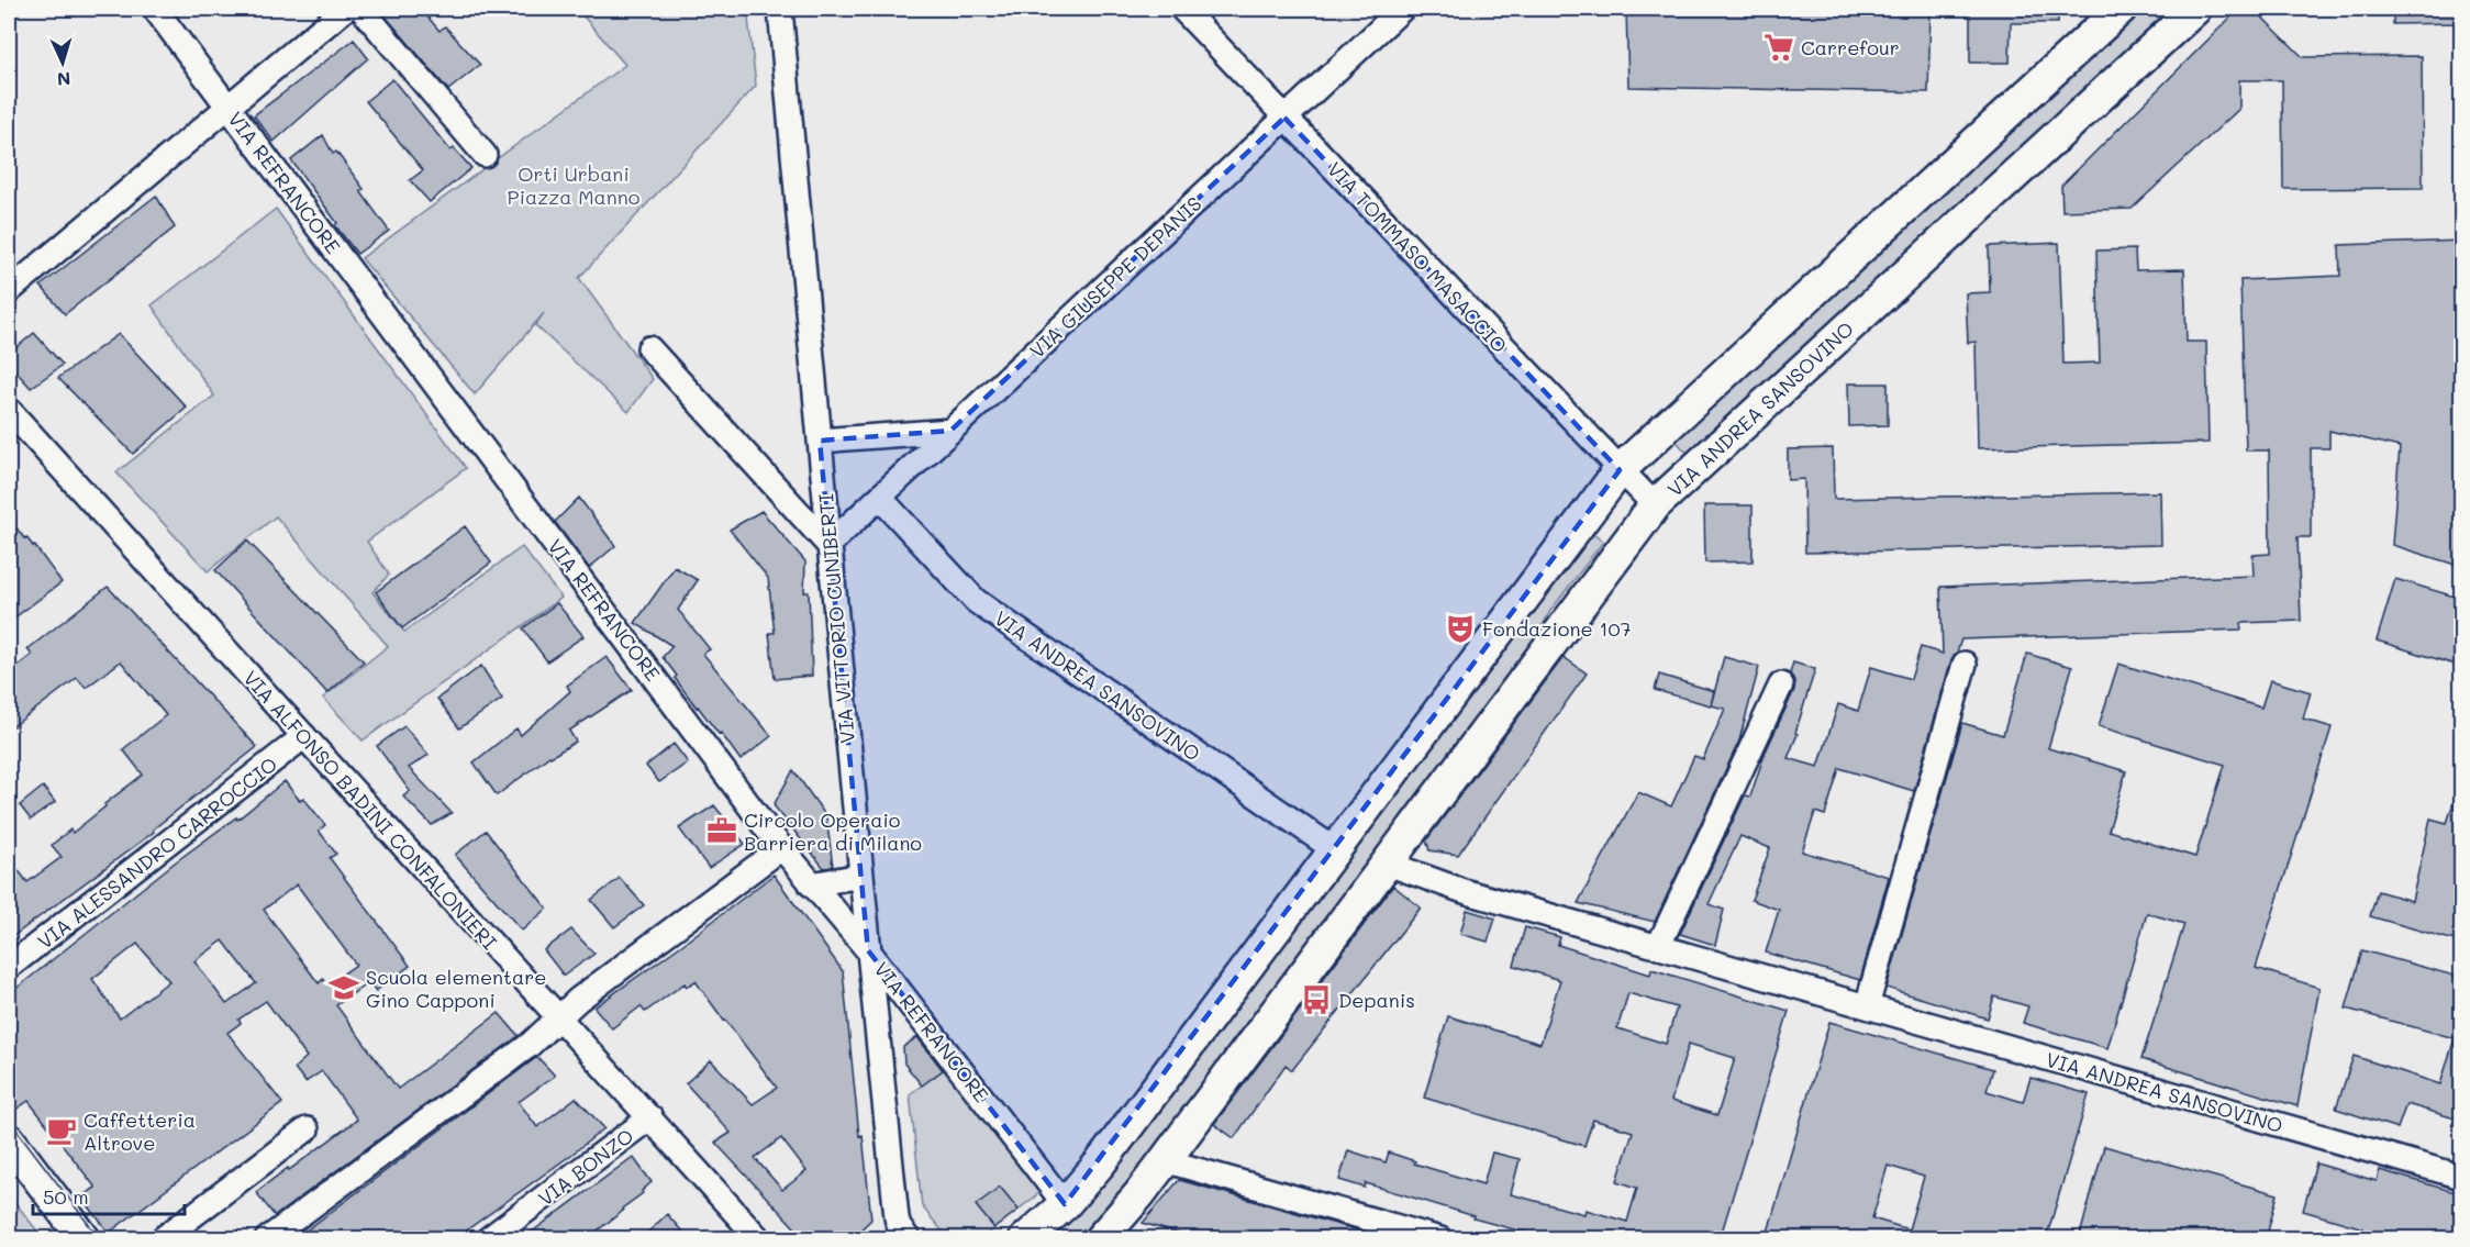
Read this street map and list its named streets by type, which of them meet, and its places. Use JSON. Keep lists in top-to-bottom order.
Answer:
{
  "streets": {
    "main road": ["VIA ANDREA SANSOVINO"],
    "street": [
      "VIA REFRANCORE",
      "VIA TOMMASO MASACCIO",
      "VIA GIUSEPPE DEPANIS",
      "VIA VITTORIO CUNIBERTI",
      "VIA ALFONSO BADINI CONFALONIERI",
      "VIA ALESSANDRO CARROCCIO",
      "VIA BONZO"
    ]
  },
  "crossings": [
    ["VIA REFRANCORE", "VIA VITTORIO CUNIBERTI"],
    ["VIA TOMMASO MASACCIO", "VIA GIUSEPPE DEPANIS"],
    ["VIA TOMMASO MASACCIO", "VIA ANDREA SANSOVINO"],
    ["VIA GIUSEPPE DEPANIS", "VIA ANDREA SANSOVINO"],
    ["VIA GIUSEPPE DEPANIS", "VIA VITTORIO CUNIBERTI"],
    ["VIA ALFONSO BADINI CONFALONIERI", "VIA ALESSANDRO CARROCCIO"],
    ["VIA ALFONSO BADINI CONFALONIERI", "VIA BONZO"]
  ],
  "parks": ["Orti Urbani Piazza Manno"],
  "places": {
    "supermarket": ["Carrefour"],
    "theatre": ["Fondazione 107"],
    "office": ["Circolo Operaio Barriera di Milano"],
    "school or university": ["Scuola elementare Gino Capponi"],
    "bus stop": ["Depanis"],
    "cafe": ["Caffetteria Altrove"]
  },
  "scale_bar": "50 m",
  "north": "bottom"
}
